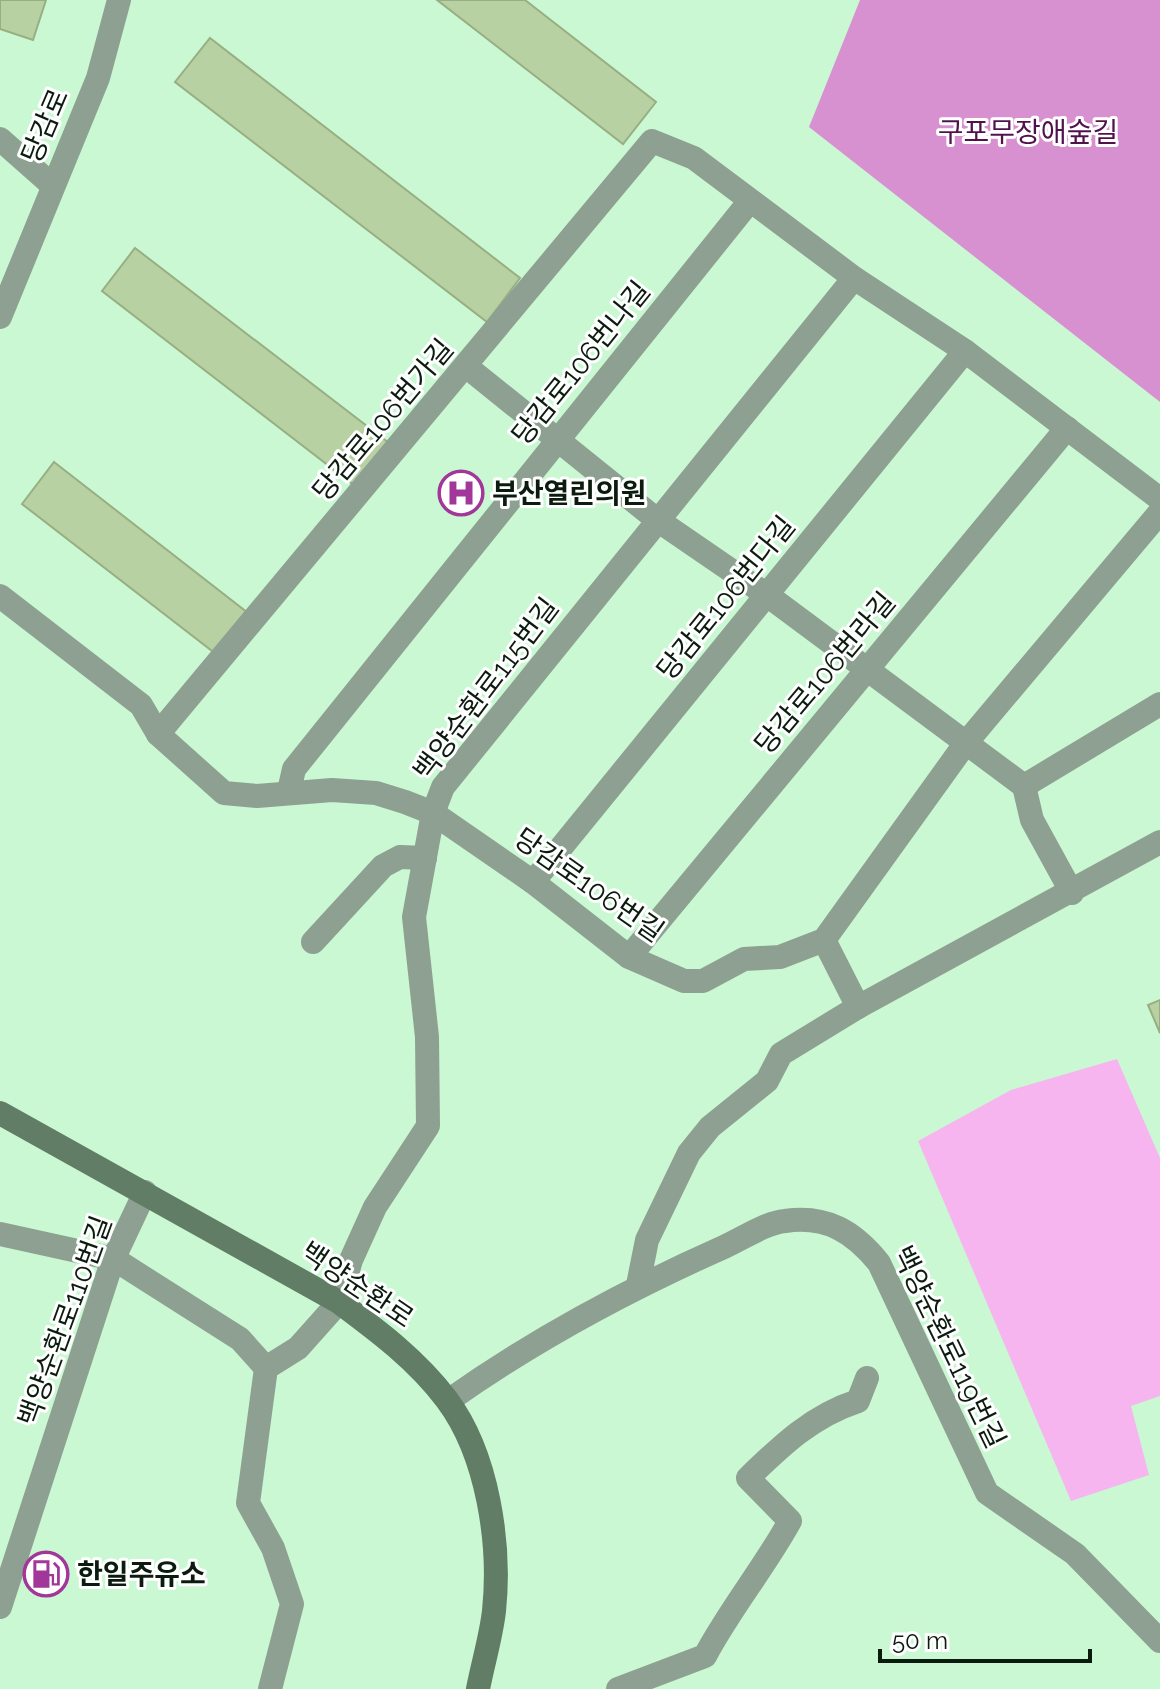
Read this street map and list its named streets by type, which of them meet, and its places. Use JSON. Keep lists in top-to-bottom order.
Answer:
{
  "streets": {
    "main road": ["백양순환로"],
    "street": [
      "당감로",
      "당감로106번나길",
      "당감로106번가길",
      "당감로106번다길",
      "당감로106번라길",
      "백양순환로115번길",
      "당감로106번길",
      "백양순환로110번길",
      "백양순환로119번길"
    ]
  },
  "crossings": [
    ["당감로106번나길", "당감로106번가길"],
    ["당감로106번나길", "당감로106번길"],
    ["당감로106번가길", "당감로106번길"],
    ["당감로106번다길", "당감로106번길"],
    ["당감로106번라길", "당감로106번길"],
    ["백양순환로115번길", "당감로106번길"],
    ["백양순환로115번길", "백양순환로"],
    ["백양순환로", "백양순환로110번길"],
    ["백양순환로", "백양순환로119번길"]
  ],
  "parks": ["구포무장애숲길"],
  "places": {
    "hospital": ["부산열린의원"],
    "fuel station": ["한일주유소"]
  },
  "scale_bar": "50 m"
}
